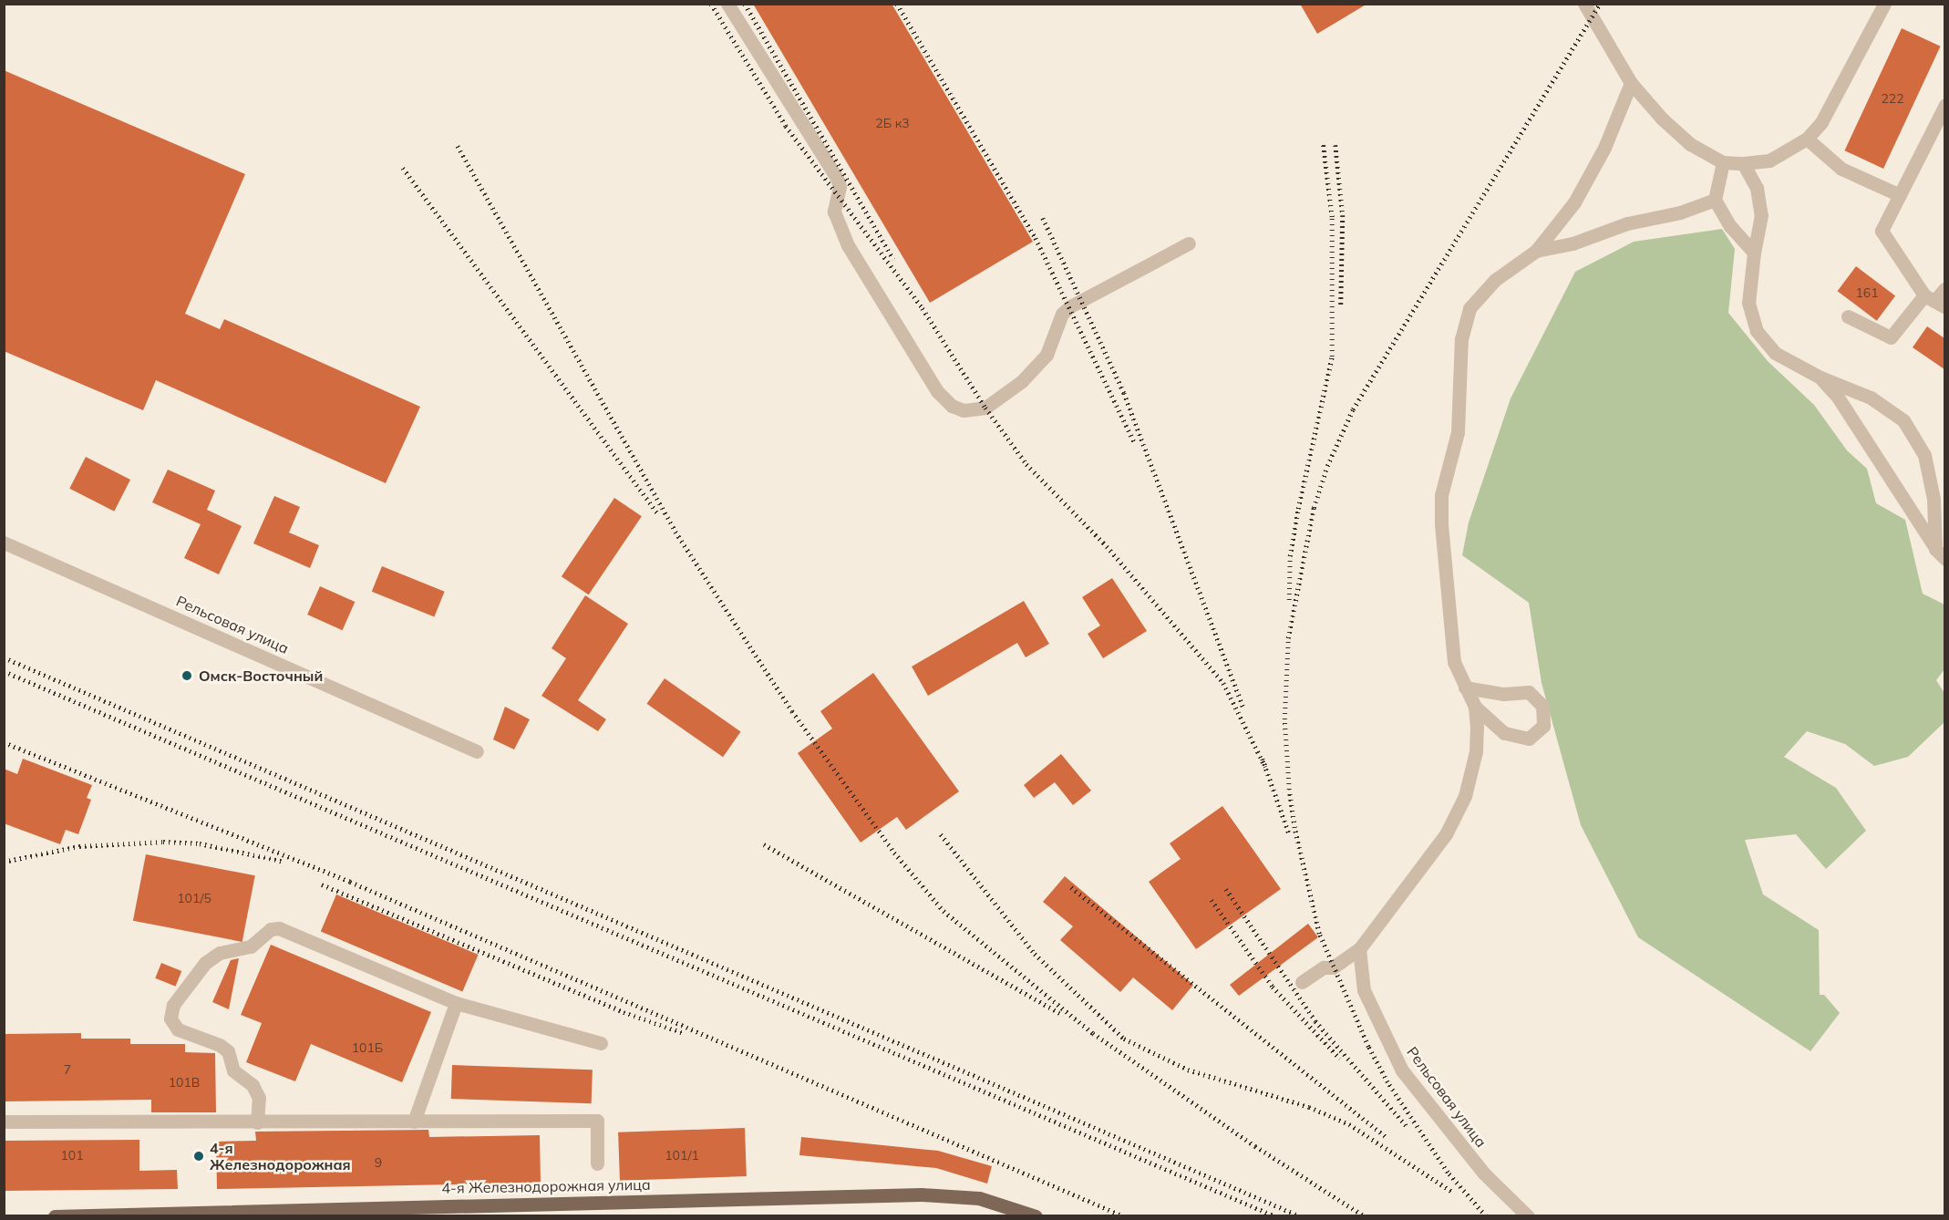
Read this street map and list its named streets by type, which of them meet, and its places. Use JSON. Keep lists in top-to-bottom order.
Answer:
{
  "streets": {
    "main road": ["4-я Железнодорожная улица"],
    "street": ["Рельсовая улица"]
  },
  "places": ["Омск-Восточный", "4-я Железнодорожная"],
  "house_numbers": [
    "222",
    "2Б к3",
    "161",
    "101/5",
    "101Б",
    "7",
    "101В",
    "101",
    "101/1",
    "9"
  ]
}
